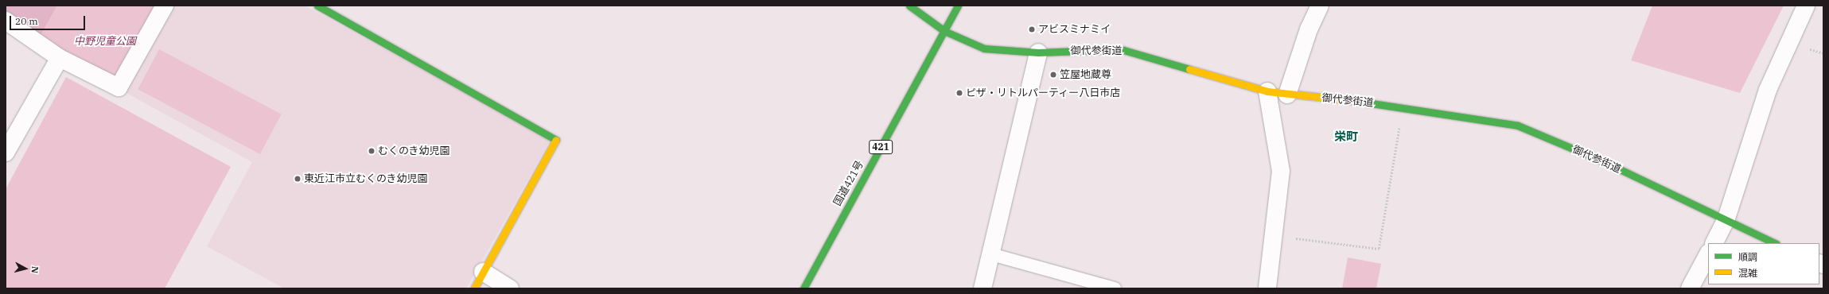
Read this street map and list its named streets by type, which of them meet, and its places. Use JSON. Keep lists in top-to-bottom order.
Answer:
{
  "streets": {
    "main road": ["御代参街道", "421", "国道421号"]
  },
  "crossings": [
    ["御代参街道", "国道421号"]
  ],
  "districts": ["栄町"],
  "parks": ["中野児童公園"],
  "places": [
    "アビスミナミイ",
    "笠屋地蔵尊",
    "ピザ・リトルパーティー八日市店",
    "むくのき幼児園",
    "東近江市立むくのき幼児園"
  ],
  "legend": ["順調", "混雑"],
  "scale_bar": "20 m",
  "north": "right"
}
